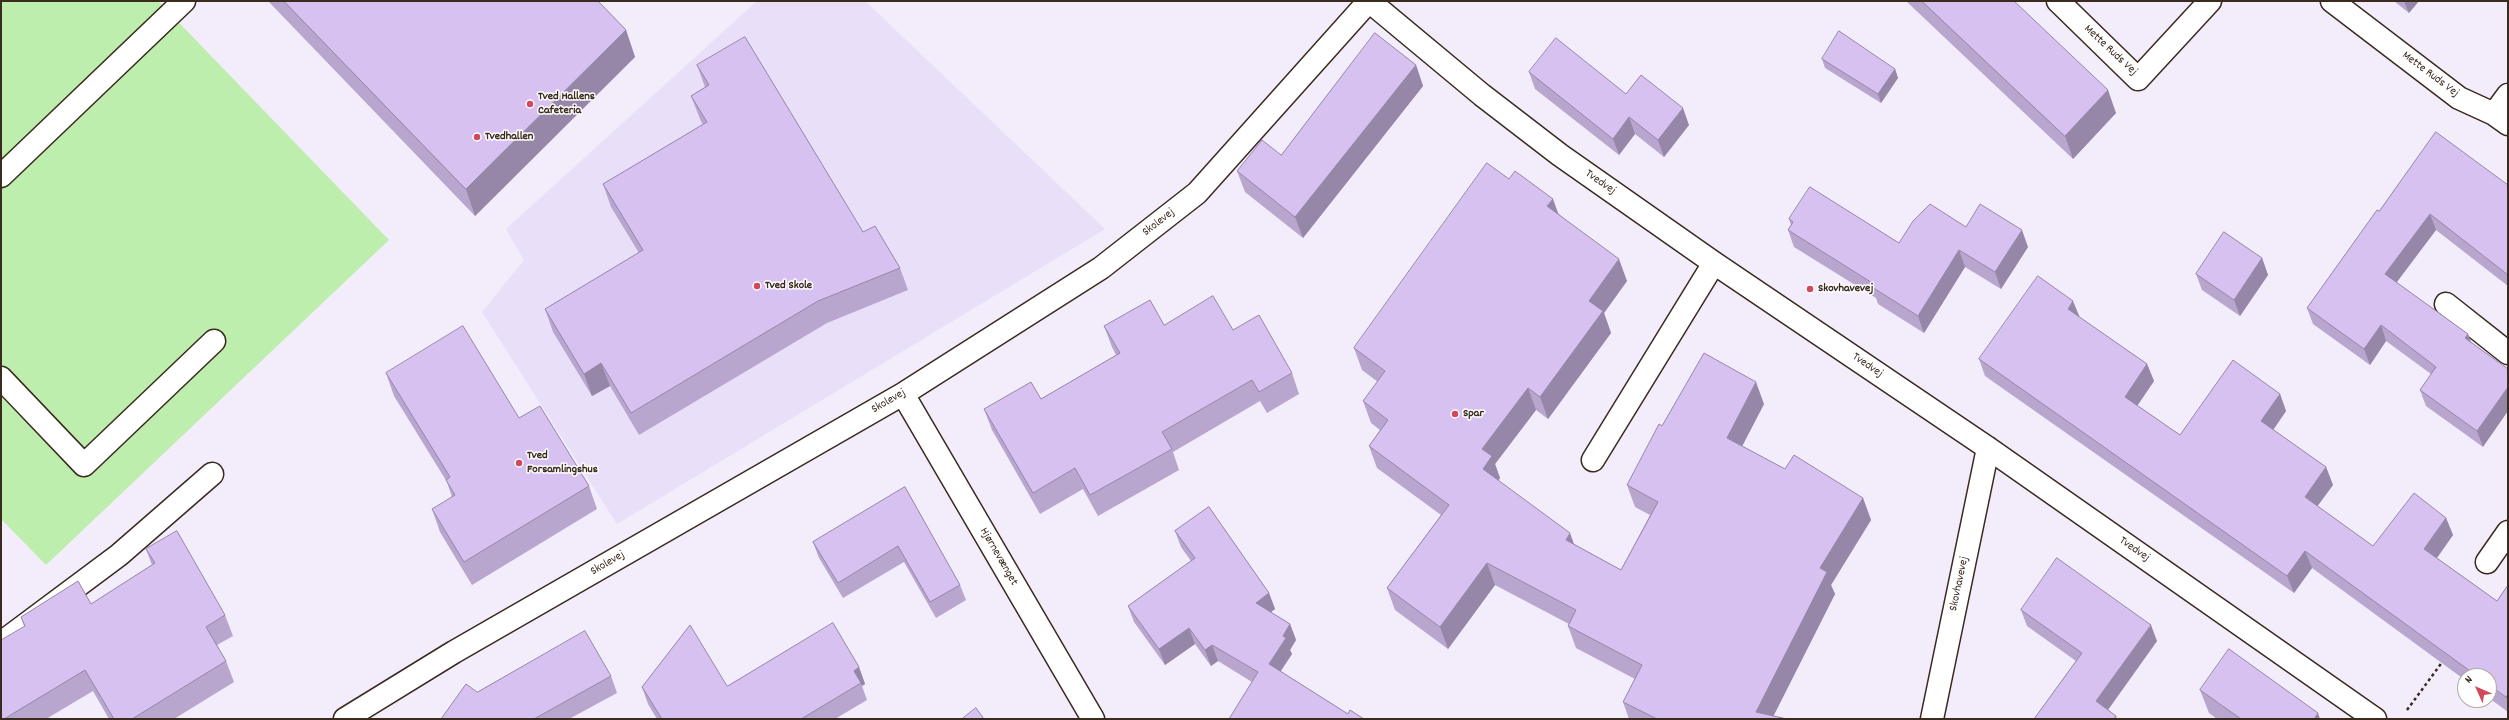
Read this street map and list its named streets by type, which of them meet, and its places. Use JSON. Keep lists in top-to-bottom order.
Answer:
{
  "streets": {
    "street": [
      "Mette Ruds Vej",
      "Tvedvej",
      "Skolevej",
      "Hjørnevænget",
      "Skovhavevej"
    ]
  },
  "crossings": [
    ["Tvedvej", "Skolevej"],
    ["Tvedvej", "Skovhavevej"],
    ["Skolevej", "Hjørnevænget"]
  ],
  "places": [
    "Tved Hallens Cafeteria",
    "Tvedhallen",
    "Tved Skole",
    "Skovhavevej",
    "Spar",
    "Tved Forsamlingshus"
  ],
  "north": "top left"
}
